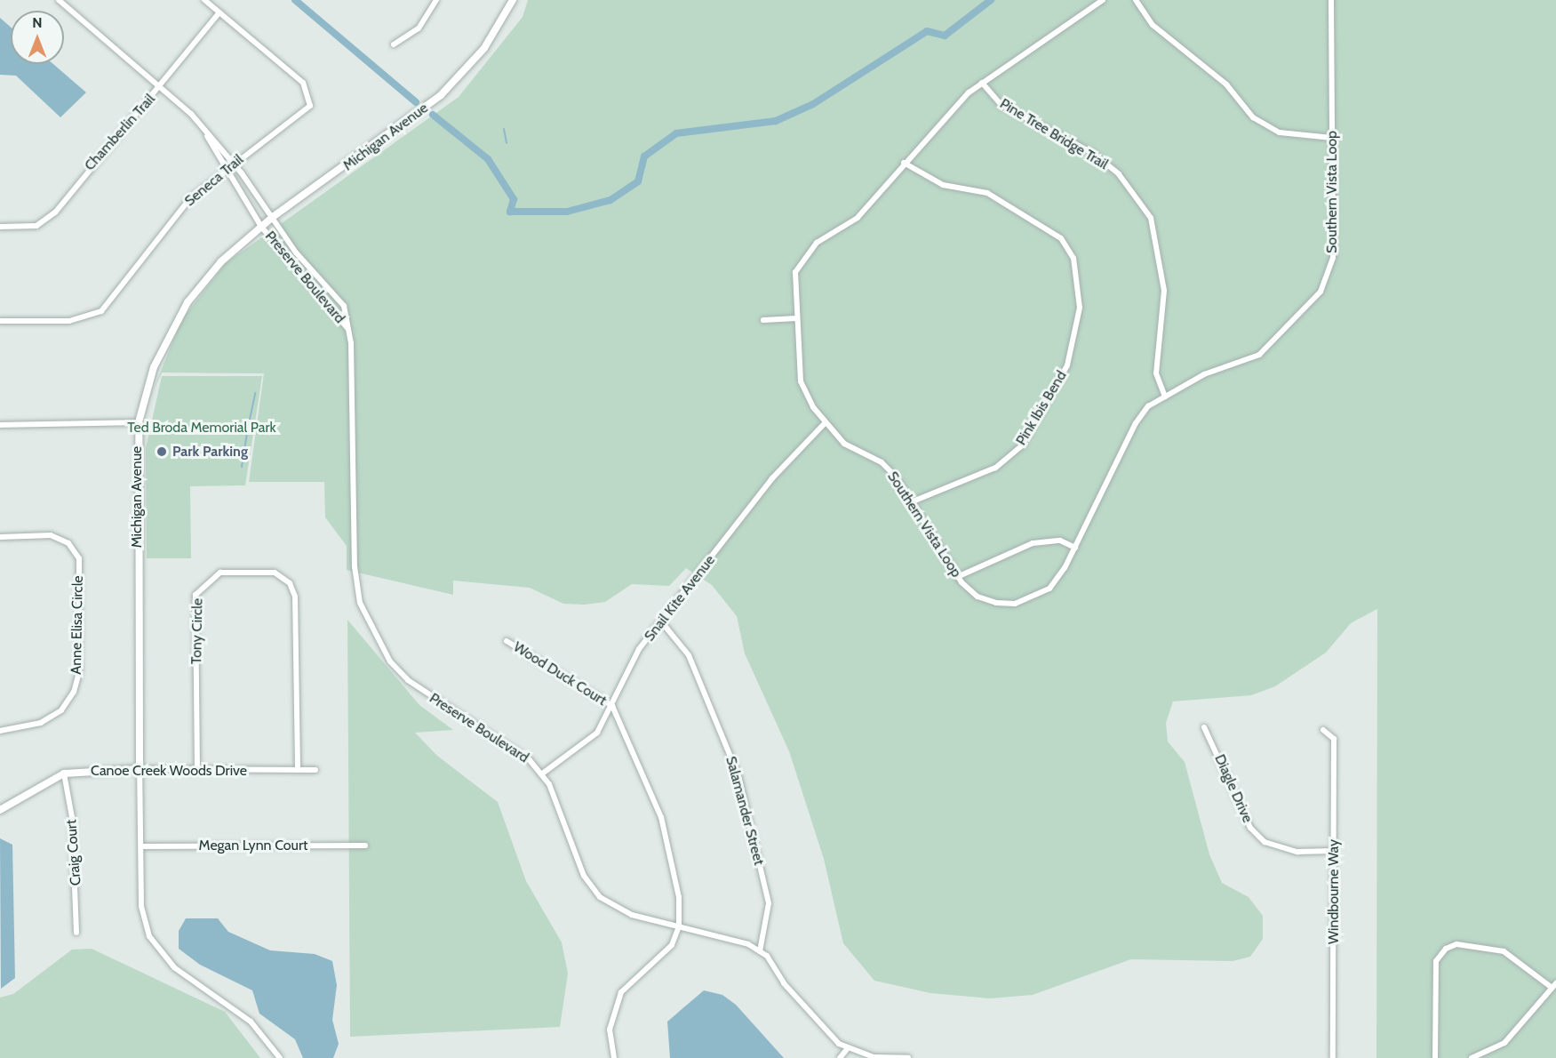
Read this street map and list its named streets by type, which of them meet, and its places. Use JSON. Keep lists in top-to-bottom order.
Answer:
{
  "streets": {
    "street": [
      "Chamberlin Trail",
      "Pine Tree Bridge Trail",
      "Michigan Avenue",
      "Seneca Trail",
      "Southern Vista Loop",
      "Preserve Boulevard",
      "Pink Ibis Bend",
      "Snail Kite Avenue",
      "Anne Elisa Circle",
      "Tony Circle",
      "Wood Duck Court",
      "Canoe Creek Woods Drive",
      "Diagle Drive",
      "Salamander Street",
      "Megan Lynn Court",
      "Craig Court",
      "Windbourne Way"
    ]
  },
  "crossings": [
    ["Pine Tree Bridge Trail", "Southern Vista Loop"],
    ["Michigan Avenue", "Preserve Boulevard"],
    ["Michigan Avenue", "Canoe Creek Woods Drive"],
    ["Michigan Avenue", "Megan Lynn Court"],
    ["Seneca Trail", "Preserve Boulevard"],
    ["Southern Vista Loop", "Pink Ibis Bend"],
    ["Southern Vista Loop", "Snail Kite Avenue"],
    ["Preserve Boulevard", "Snail Kite Avenue"],
    ["Preserve Boulevard", "Salamander Street"],
    ["Snail Kite Avenue", "Wood Duck Court"],
    ["Snail Kite Avenue", "Salamander Street"],
    ["Tony Circle", "Canoe Creek Woods Drive"],
    ["Canoe Creek Woods Drive", "Craig Court"],
    ["Diagle Drive", "Windbourne Way"]
  ],
  "parks": ["Ted Broda Memorial Park"],
  "places": ["Park Parking"],
  "north": "top"
}
